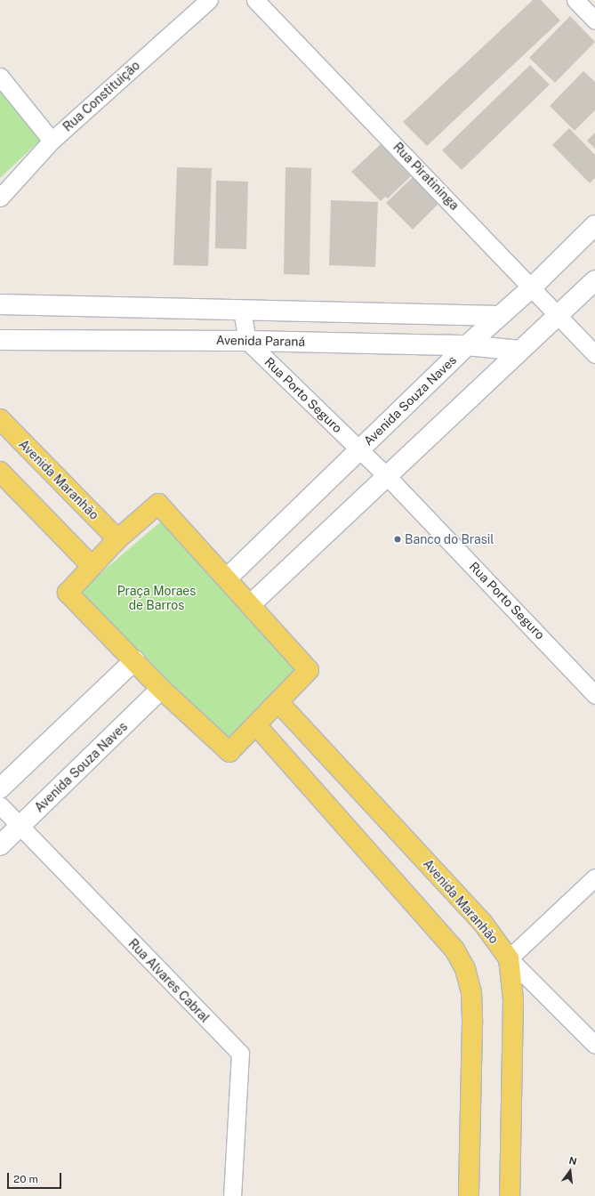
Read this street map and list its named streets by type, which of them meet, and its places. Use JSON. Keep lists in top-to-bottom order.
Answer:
{
  "streets": {
    "main road": ["Avenida Paraná", "Avenida Souza Naves", "Avenida Maranhão"],
    "street": [
      "Rua Constituição",
      "Rua Piratininga",
      "Rua Porto Seguro",
      "Rua Alvares Cabral"
    ]
  },
  "crossings": [
    ["Rua Piratininga", "Avenida Souza Naves"],
    ["Avenida Paraná", "Rua Porto Seguro"],
    ["Avenida Paraná", "Avenida Souza Naves"],
    ["Rua Porto Seguro", "Avenida Souza Naves"],
    ["Avenida Souza Naves", "Rua Alvares Cabral"]
  ],
  "parks": ["Praça Moraes de Barros"],
  "places": ["Banco do Brasil"],
  "scale_bar": "20 m",
  "north": "top"
}
